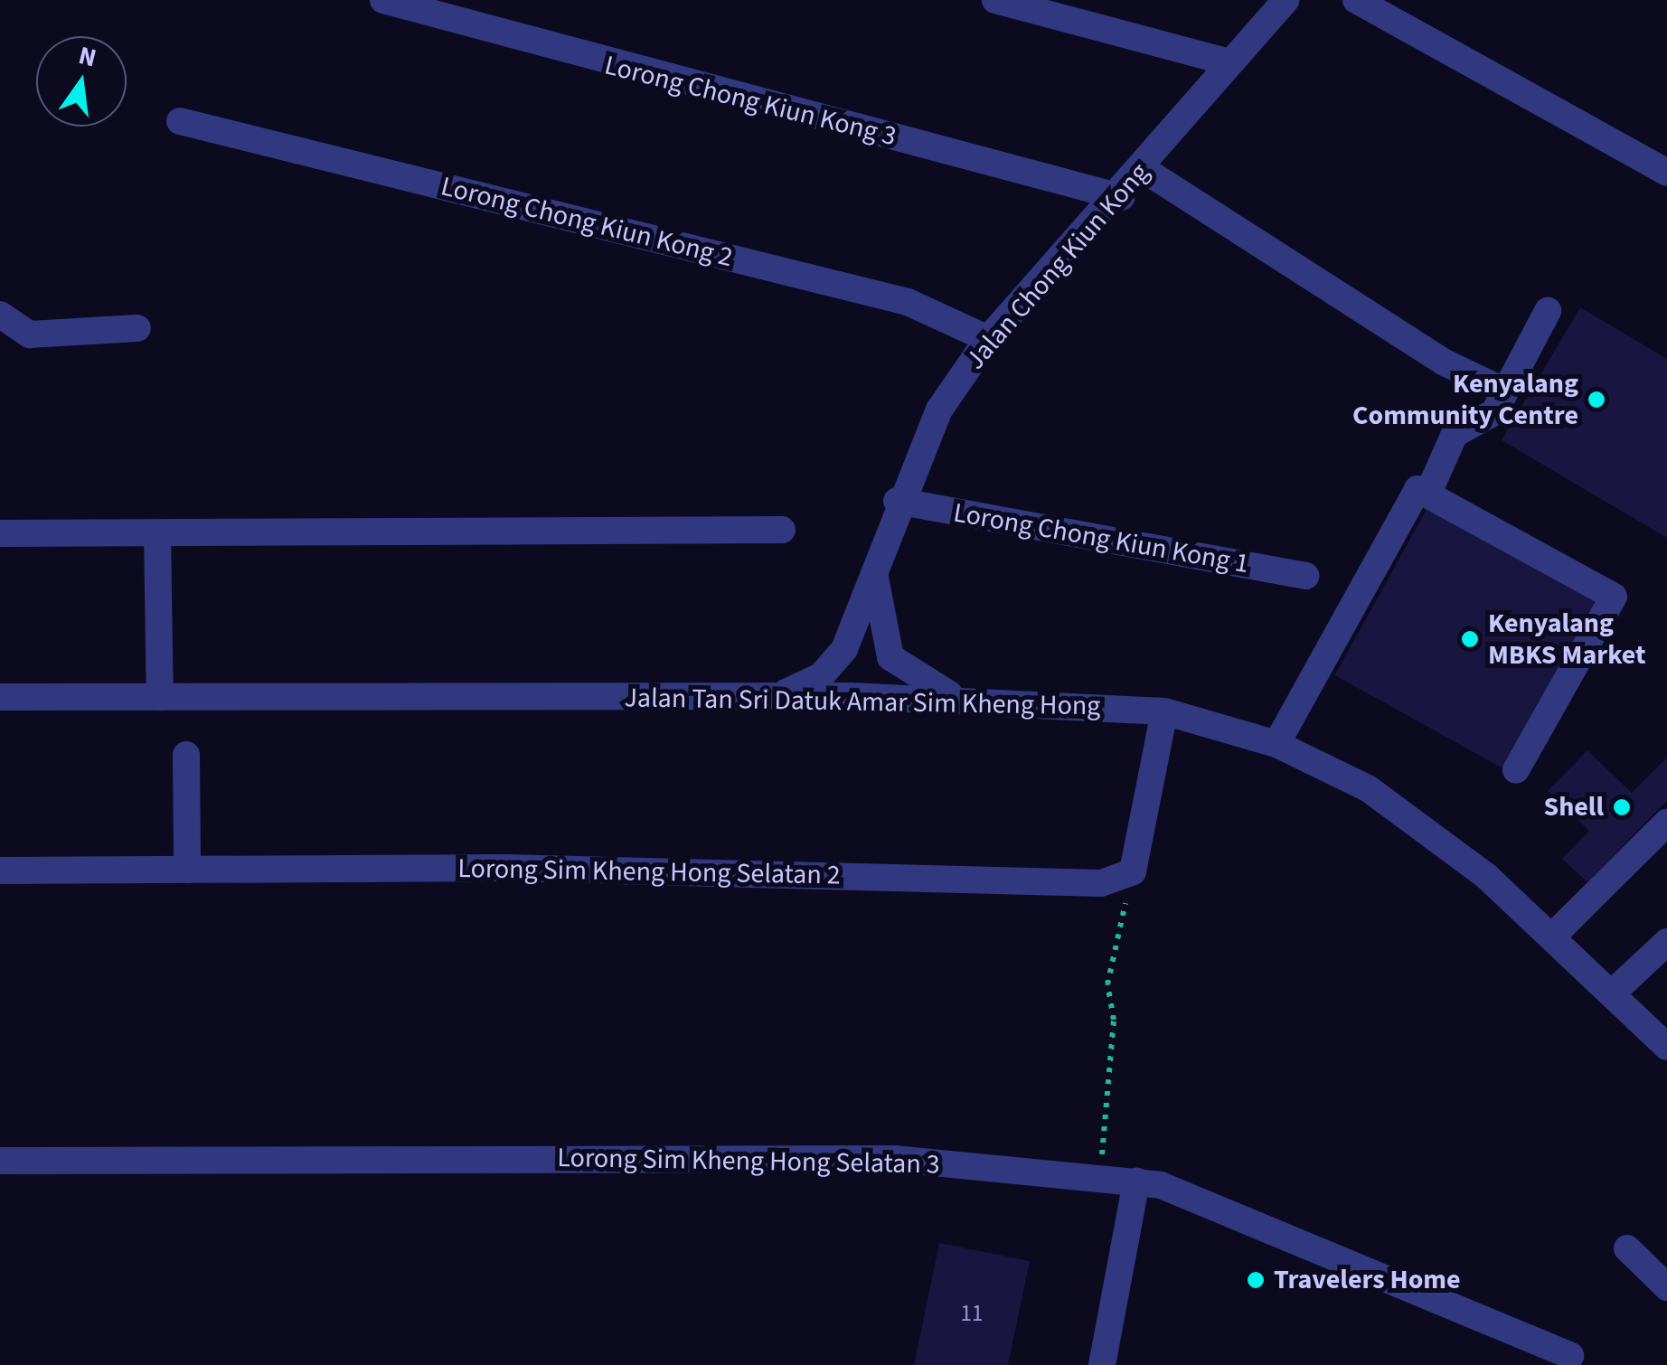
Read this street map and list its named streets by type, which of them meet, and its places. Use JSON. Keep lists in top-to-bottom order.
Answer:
{
  "streets": {
    "street": [
      "Lorong Chong Kiun Kong 3",
      "Lorong Chong Kiun Kong 2",
      "Jalan Chong Kiun Kong",
      "Lorong Chong Kiun Kong 1",
      "Jalan Tan Sri Datuk Amar Sim Kheng Hong",
      "Lorong Sim Kheng Hong Selatan 2",
      "Lorong Sim Kheng Hong Selatan 3"
    ]
  },
  "crossings": [
    ["Lorong Chong Kiun Kong 3", "Jalan Chong Kiun Kong"],
    ["Lorong Chong Kiun Kong 2", "Jalan Chong Kiun Kong"],
    ["Jalan Chong Kiun Kong", "Lorong Chong Kiun Kong 1"],
    ["Jalan Chong Kiun Kong", "Jalan Tan Sri Datuk Amar Sim Kheng Hong"]
  ],
  "places": [
    "Kenyalang Community Centre",
    "Kenyalang MBKS Market",
    "Shell",
    "Travelers Home"
  ],
  "house_numbers": ["11"],
  "north": "top"
}
